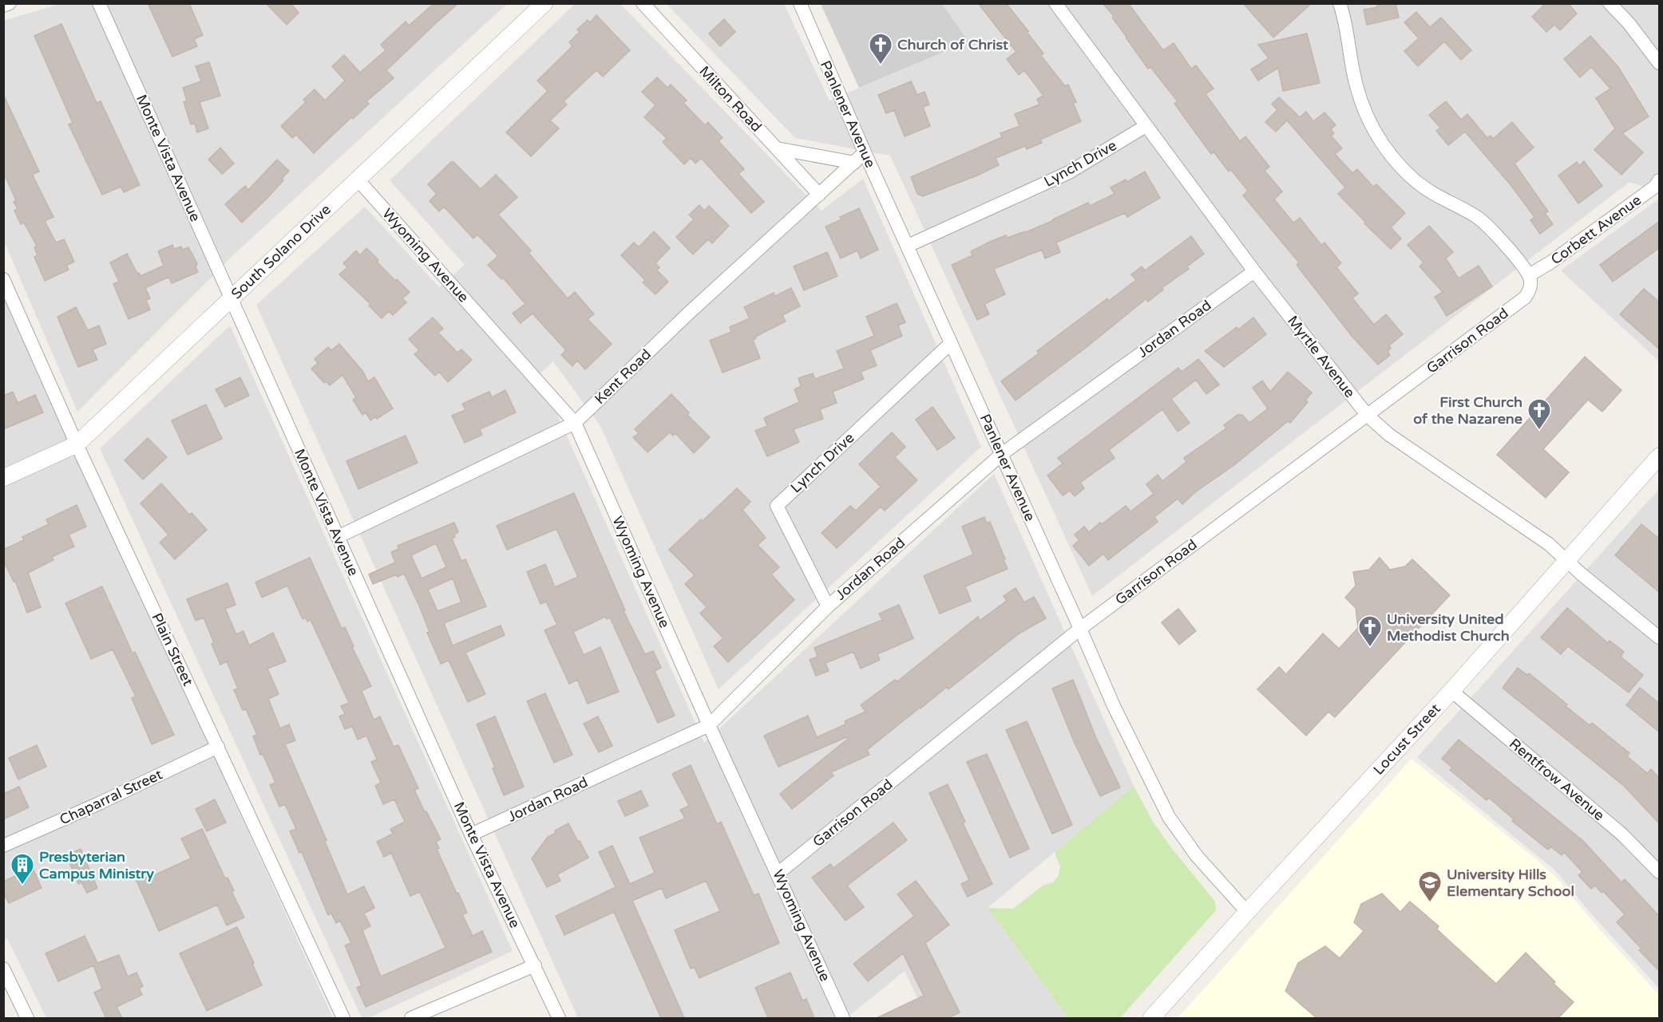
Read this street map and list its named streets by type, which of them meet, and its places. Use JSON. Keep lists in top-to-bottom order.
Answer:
{
  "streets": {
    "street": [
      "Milton Road",
      "Panlener Avenue",
      "Monte Vista Avenue",
      "Lynch Drive",
      "Corbett Avenue",
      "South Solano Drive",
      "Wyoming Avenue",
      "Jordan Road",
      "Garrison Road",
      "Myrtle Avenue",
      "Kent Road",
      "Plain Street",
      "Locust Street",
      "Rentfrow Avenue",
      "Chaparral Street"
    ]
  },
  "crossings": [
    ["Milton Road", "Kent Road"],
    ["Panlener Avenue", "Lynch Drive"],
    ["Panlener Avenue", "Jordan Road"],
    ["Panlener Avenue", "Garrison Road"],
    ["Panlener Avenue", "Kent Road"],
    ["Panlener Avenue", "Locust Street"],
    ["Monte Vista Avenue", "South Solano Drive"],
    ["Monte Vista Avenue", "Jordan Road"],
    ["Monte Vista Avenue", "Kent Road"],
    ["Lynch Drive", "Jordan Road"],
    ["Lynch Drive", "Myrtle Avenue"],
    ["Corbett Avenue", "Garrison Road"],
    ["South Solano Drive", "Wyoming Avenue"],
    ["South Solano Drive", "Plain Street"],
    ["Wyoming Avenue", "Jordan Road"],
    ["Wyoming Avenue", "Garrison Road"],
    ["Wyoming Avenue", "Kent Road"],
    ["Jordan Road", "Myrtle Avenue"],
    ["Garrison Road", "Myrtle Avenue"],
    ["Myrtle Avenue", "Locust Street"],
    ["Plain Street", "Chaparral Street"],
    ["Locust Street", "Rentfrow Avenue"]
  ],
  "places": {
    "church": ["Church of Christ", "First Church of the Nazarene", "University United Methodist Church"],
    "building": ["Presbyterian Campus Ministry"],
    "school or university": ["University Hills Elementary School"]
  }
}
